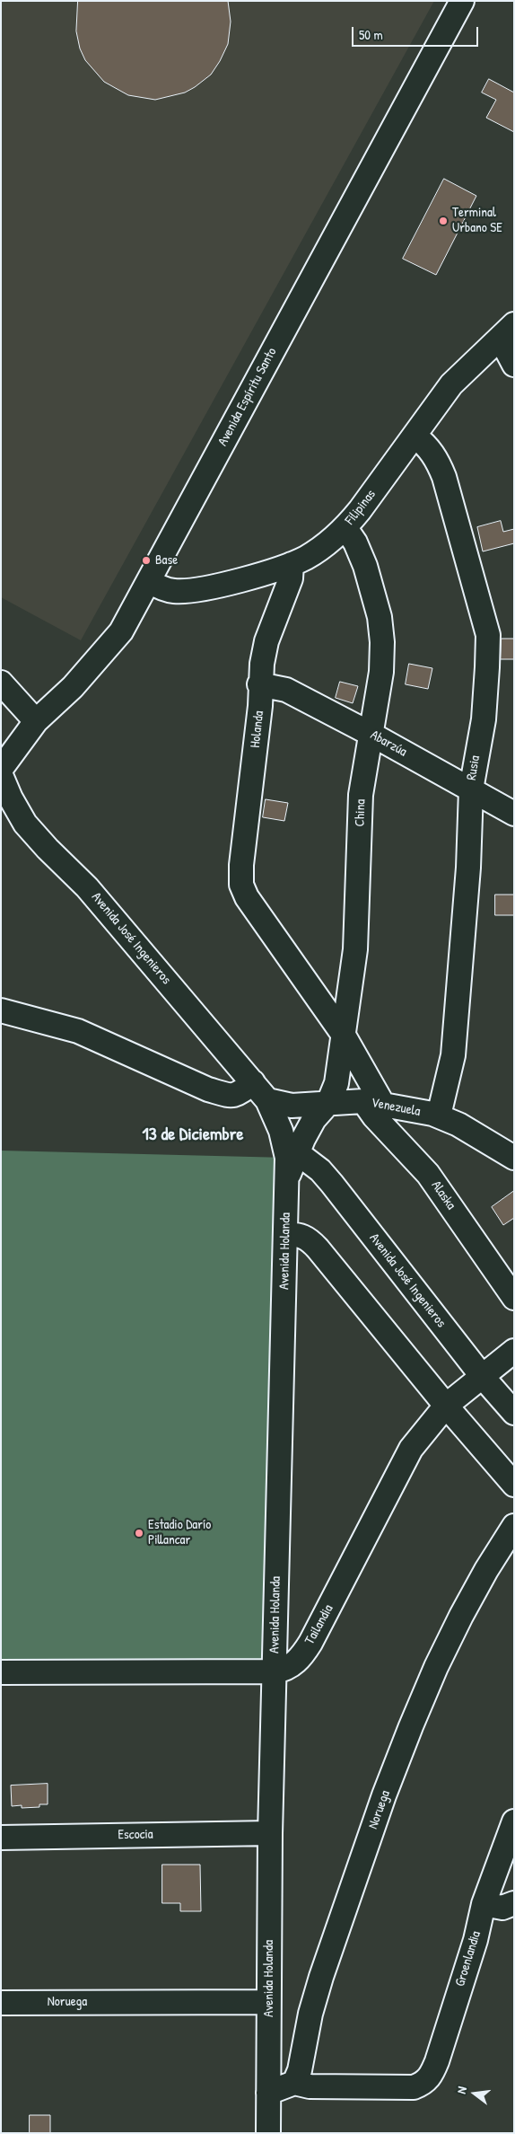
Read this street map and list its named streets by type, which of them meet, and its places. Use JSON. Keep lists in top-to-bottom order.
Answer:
{
  "streets": {
    "street": [
      "Avenida Espíritu Santo",
      "Filipinas",
      "Holanda",
      "Abarzúa",
      "Rusia",
      "China",
      "Avenida José Ingenieros",
      "Venezuela",
      "Alaska",
      "Avenida Holanda",
      "Tailandia",
      "Noruega",
      "Escocia",
      "Groenlandia"
    ]
  },
  "crossings": [
    ["Avenida Espíritu Santo", "Filipinas"],
    ["Filipinas", "Holanda"],
    ["Filipinas", "Rusia"],
    ["Filipinas", "China"],
    ["Holanda", "Abarzúa"],
    ["Holanda", "Alaska"],
    ["Abarzúa", "Rusia"],
    ["Abarzúa", "China"],
    ["Rusia", "Venezuela"],
    ["China", "Avenida José Ingenieros"],
    ["China", "Venezuela"],
    ["China", "Alaska"],
    ["China", "Avenida Holanda"],
    ["Avenida José Ingenieros", "Venezuela"],
    ["Avenida José Ingenieros", "Avenida Holanda"],
    ["Avenida José Ingenieros", "Tailandia"],
    ["Venezuela", "Alaska"],
    ["Venezuela", "Avenida Holanda"],
    ["Avenida Holanda", "Tailandia"],
    ["Avenida Holanda", "Noruega"],
    ["Avenida Holanda", "Escocia"],
    ["Noruega", "Groenlandia"]
  ],
  "districts": ["13 de Diciembre"],
  "places": ["Terminal Urbano SE", "Base", "Estadio Darío Pillancar"],
  "scale_bar": "50 m",
  "north": "left"
}
